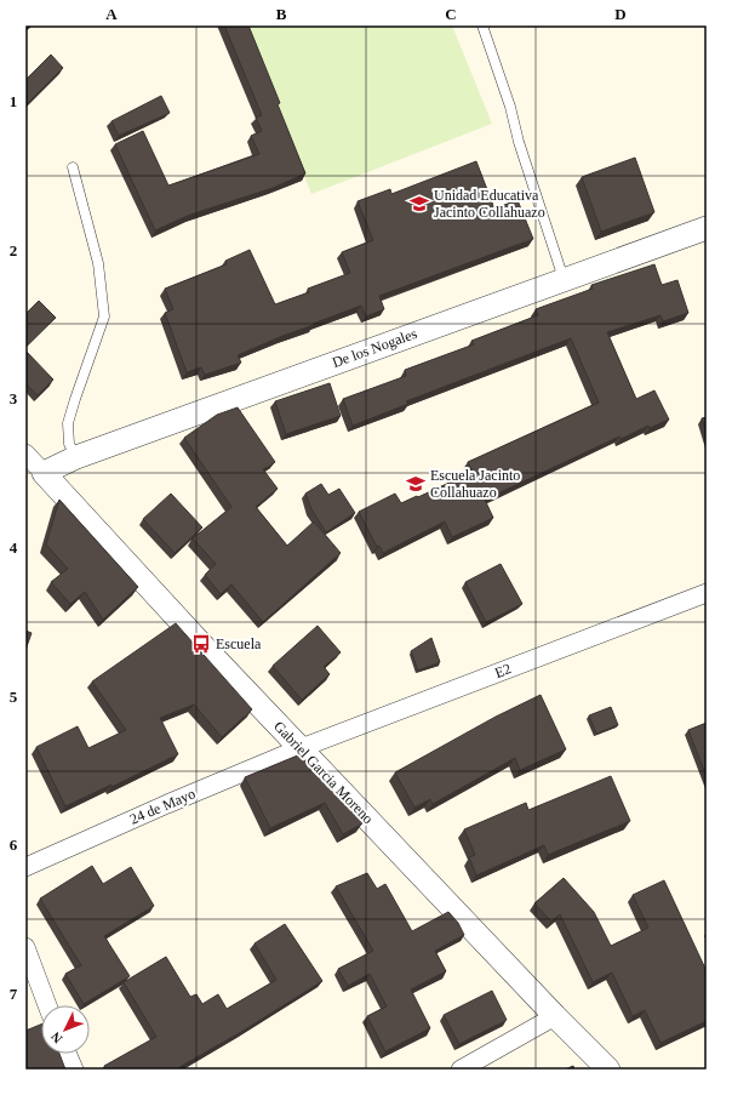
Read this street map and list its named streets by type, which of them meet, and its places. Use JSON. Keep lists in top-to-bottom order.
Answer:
{
  "streets": {
    "street": [
      "De los Nogales",
      "E2",
      "Gabriel Garcia Moreno",
      "24 de Mayo"
    ]
  },
  "crossings": [
    ["De los Nogales", "Gabriel Garcia Moreno"],
    ["E2", "Gabriel Garcia Moreno"],
    ["E2", "24 de Mayo"],
    ["Gabriel Garcia Moreno", "24 de Mayo"]
  ],
  "places": {
    "school or university": ["Unidad Educativa Jacinto Collahuazo", "Escuela Jacinto Collahuazo"],
    "bus stop": ["Escuela"]
  },
  "north": "bottom left",
  "grid": {
    "columns": [
      "A",
      "B",
      "C",
      "D"
    ],
    "rows": [
      "1",
      "2",
      "3",
      "4",
      "5",
      "6",
      "7"
    ]
  }
}
